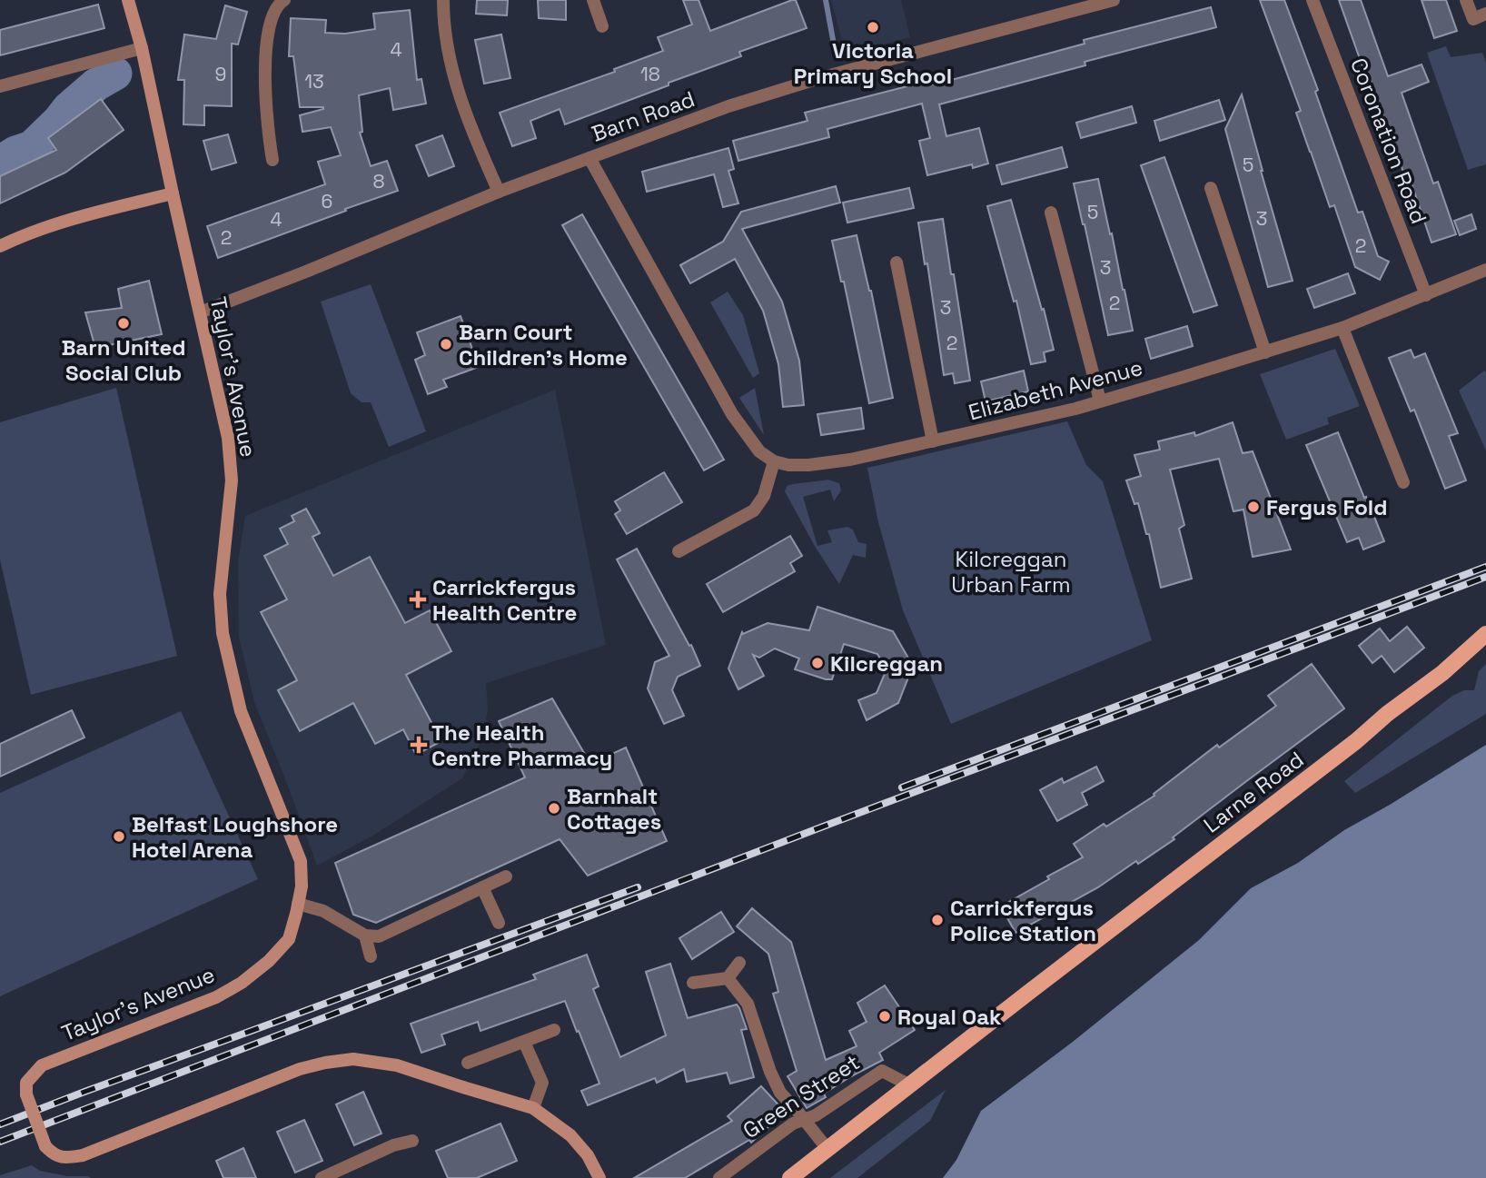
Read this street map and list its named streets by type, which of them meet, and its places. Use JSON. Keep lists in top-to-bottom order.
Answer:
{
  "streets": {
    "main road": ["Larne Road"],
    "street": [
      "Barn Road",
      "Coronation Road",
      "Taylor's Avenue",
      "Elizabeth Avenue",
      "Green Street"
    ]
  },
  "crossings": [
    ["Barn Road", "Taylor's Avenue"],
    ["Coronation Road", "Elizabeth Avenue"],
    ["Larne Road", "Green Street"]
  ],
  "parks": ["Kilcreggan Urban Farm"],
  "places": {
    "other": [
      "Victoria Primary School",
      "Barn United Social Club",
      "Barn Court Children's Home",
      "Fergus Fold",
      "Kilcreggan",
      "Barnhalt Cottages",
      "Belfast Loughshore Hotel Arena",
      "Carrickfergus Police Station",
      "Royal Oak"
    ],
    "health": ["Carrickfergus Health Centre", "The Health Centre Pharmacy"]
  },
  "house_numbers": [
    "4",
    "9",
    "18",
    "13",
    "5",
    "8",
    "6",
    "5",
    "3",
    "4",
    "2",
    "2",
    "3",
    "2",
    "3",
    "2"
  ]
}
